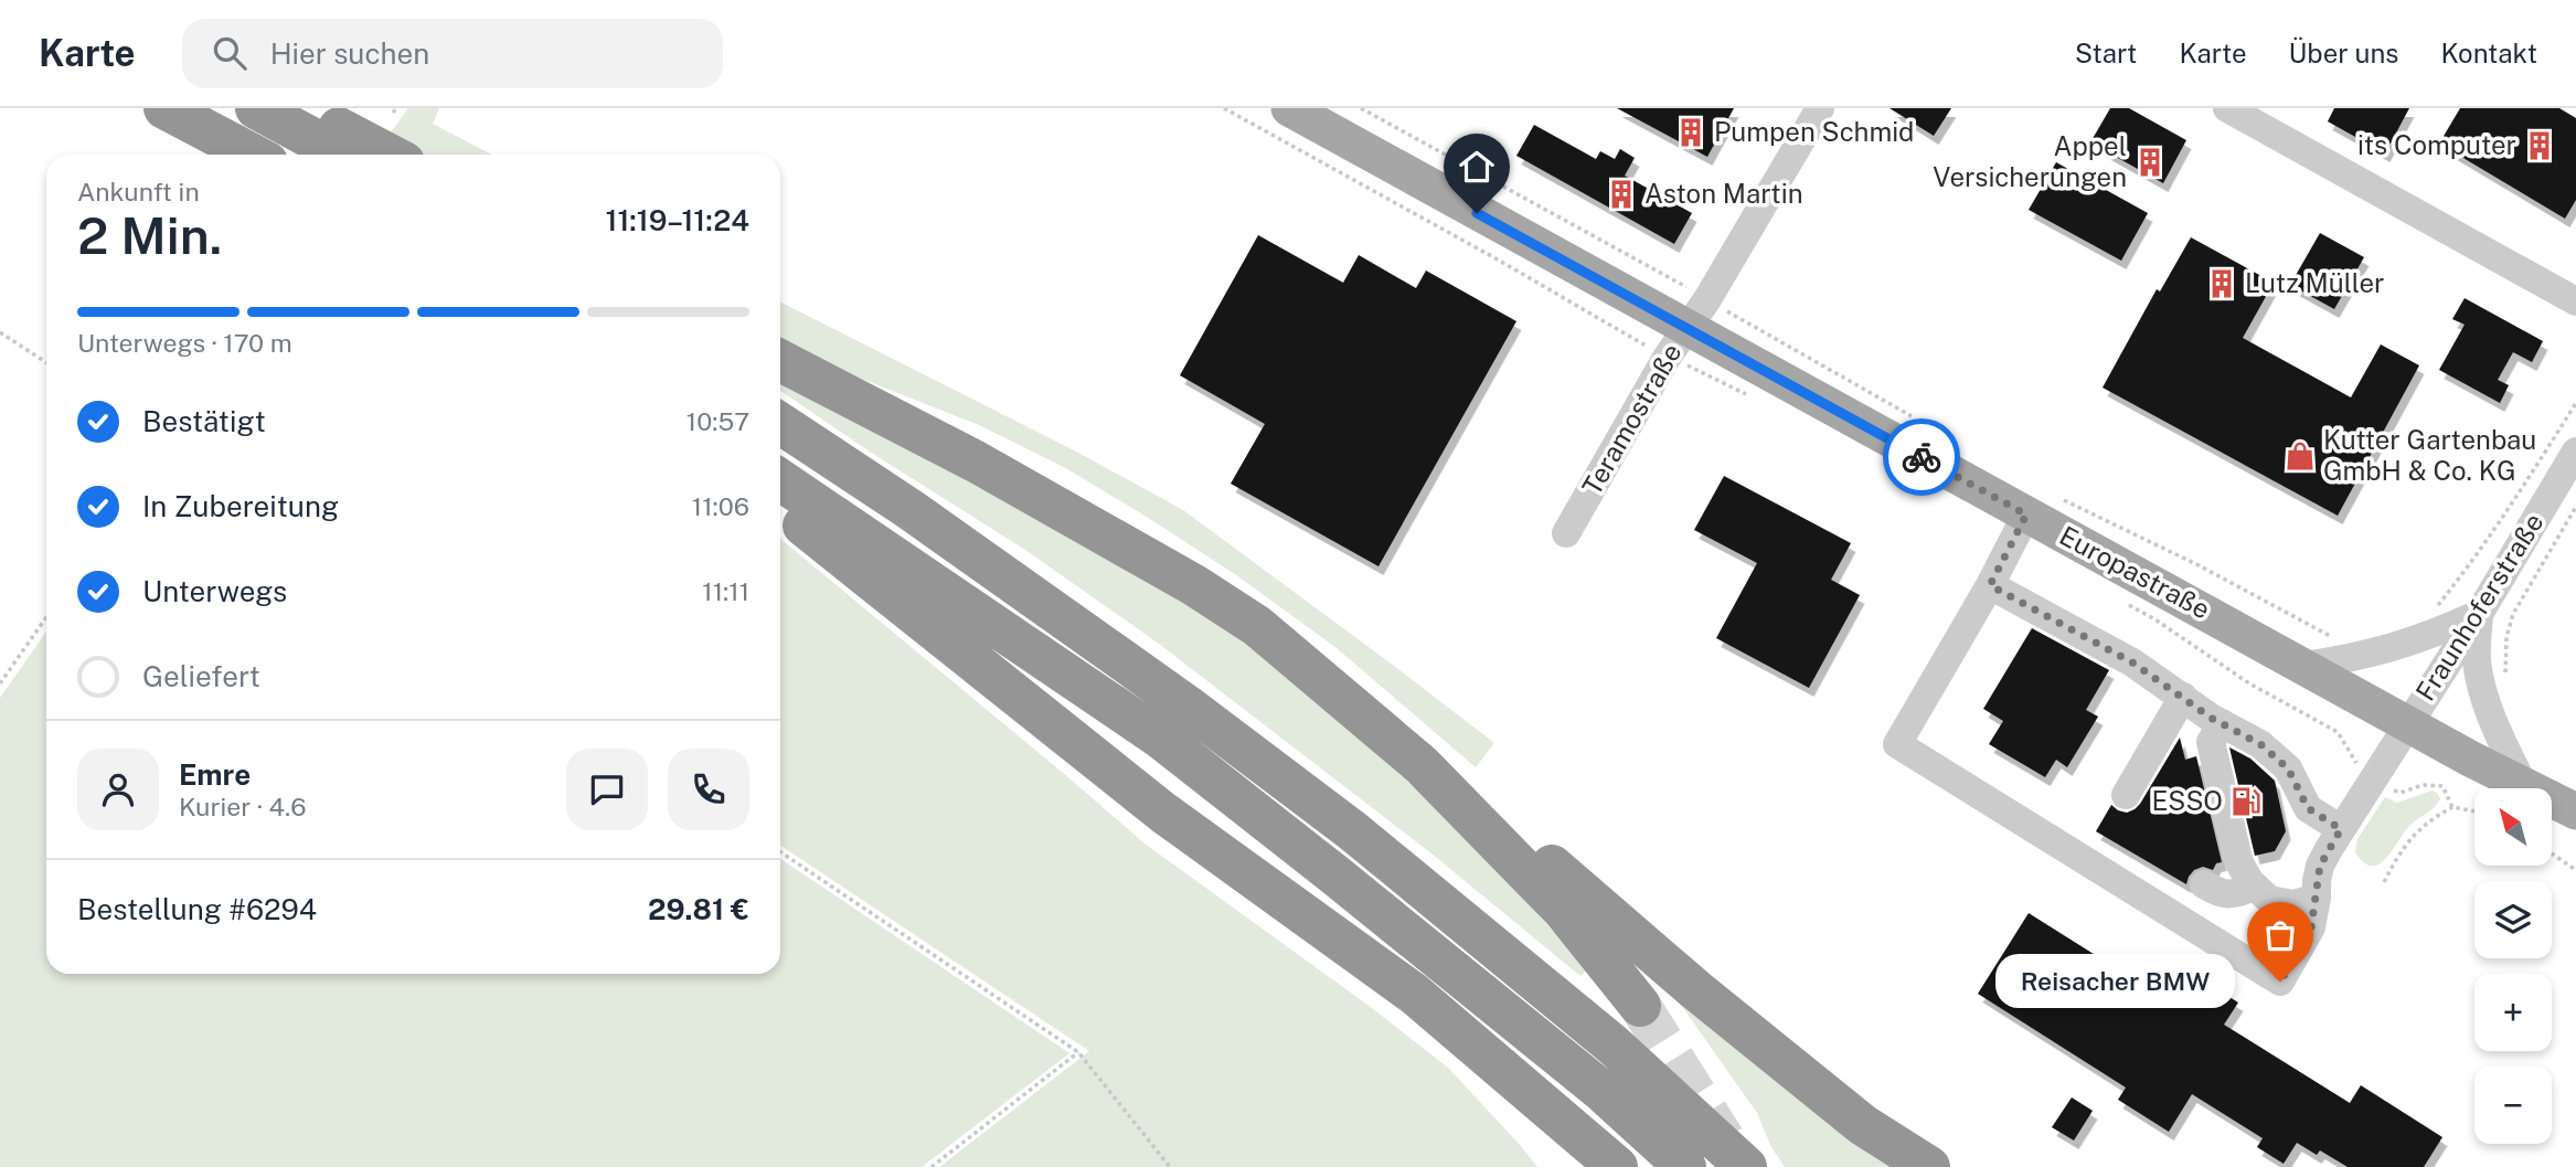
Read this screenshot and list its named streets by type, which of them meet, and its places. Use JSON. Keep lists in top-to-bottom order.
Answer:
{
  "streets": {
    "main road": ["Europastraße"],
    "street": ["Teramostraße", "Fraunhoferstraße"]
  },
  "crossings": [
    ["Teramostraße", "Europastraße"],
    ["Europastraße", "Fraunhoferstraße"]
  ],
  "places": {
    "building": [
      "Pumpen Schmid",
      "its Computer",
      "Appel Versicherungen",
      "Aston Martin",
      "Lutz Müller"
    ],
    "shop": ["Kutter Gartenbau GmbH & Co. KG"],
    "fuel station": ["ESSO"],
    "other": ["Reisacher BMW"]
  },
  "north": "top left",
  "page": {
    "header": "Karte",
    "search": "Hier suchen",
    "nav": [
      "Start",
      "Karte",
      "Über uns",
      "Kontakt"
    ],
    "heading": ["2 Min.", "Ankunft in", "11:19–11:24"],
    "panel": [
      "Emre",
      "Kurier · 4.6",
      "Bestellung #6294",
      "29.81 €"
    ],
    "bar": "Unterwegs · 170 m",
    "list": [
      ["Bestätigt", "10:57"],
      ["In Zubereitung", "11:06"],
      ["Unterwegs", "11:11"],
      "Geliefert"
    ],
    "map_buttons": ["+", "−"],
    "bubble": "Reisacher BMW"
  }
}
